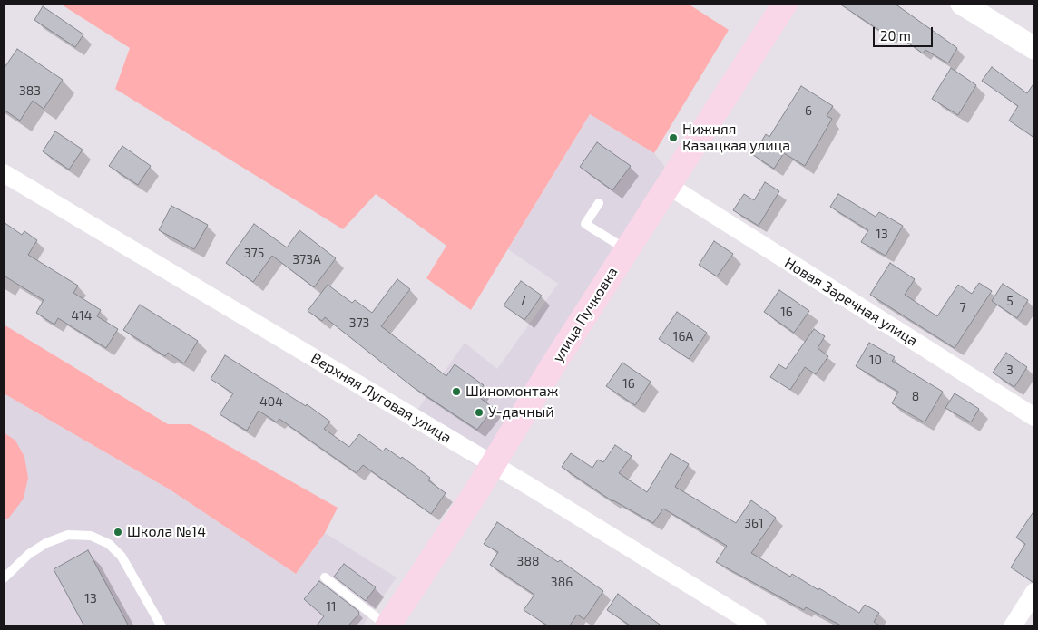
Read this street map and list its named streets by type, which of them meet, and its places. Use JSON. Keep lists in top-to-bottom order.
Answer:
{
  "streets": {
    "main road": ["улица Пучковка"],
    "street": ["Новая Заречная улица", "Верхняя Луговая улица"]
  },
  "crossings": [
    ["Новая Заречная улица", "улица Пучковка"],
    ["улица Пучковка", "Верхняя Луговая улица"]
  ],
  "places": [
    "Нижняя Казацкая улица",
    "Шиномонтаж",
    "У-дачный",
    "Школа №14"
  ],
  "house_numbers": [
    "383",
    "6",
    "13",
    "375",
    "373А",
    "7",
    "5",
    "7",
    "16",
    "414",
    "373",
    "16А",
    "10",
    "3",
    "16",
    "8",
    "404",
    "361",
    "388",
    "386",
    "13",
    "11"
  ],
  "scale_bar": "20 m"
}
